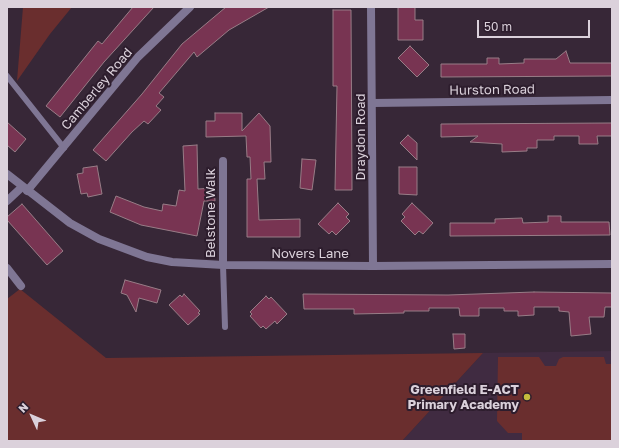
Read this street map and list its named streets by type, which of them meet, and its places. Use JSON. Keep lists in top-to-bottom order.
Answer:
{
  "streets": {
    "street": [
      "Camberley Road",
      "Hurston Road",
      "Draydon Road",
      "Belstone Walk",
      "Novers Lane"
    ]
  },
  "crossings": [
    ["Camberley Road", "Novers Lane"],
    ["Hurston Road", "Draydon Road"],
    ["Draydon Road", "Novers Lane"],
    ["Belstone Walk", "Novers Lane"]
  ],
  "places": ["Greenfield E-ACT Primary Academy"],
  "scale_bar": "50 m",
  "north": "top left"
}
